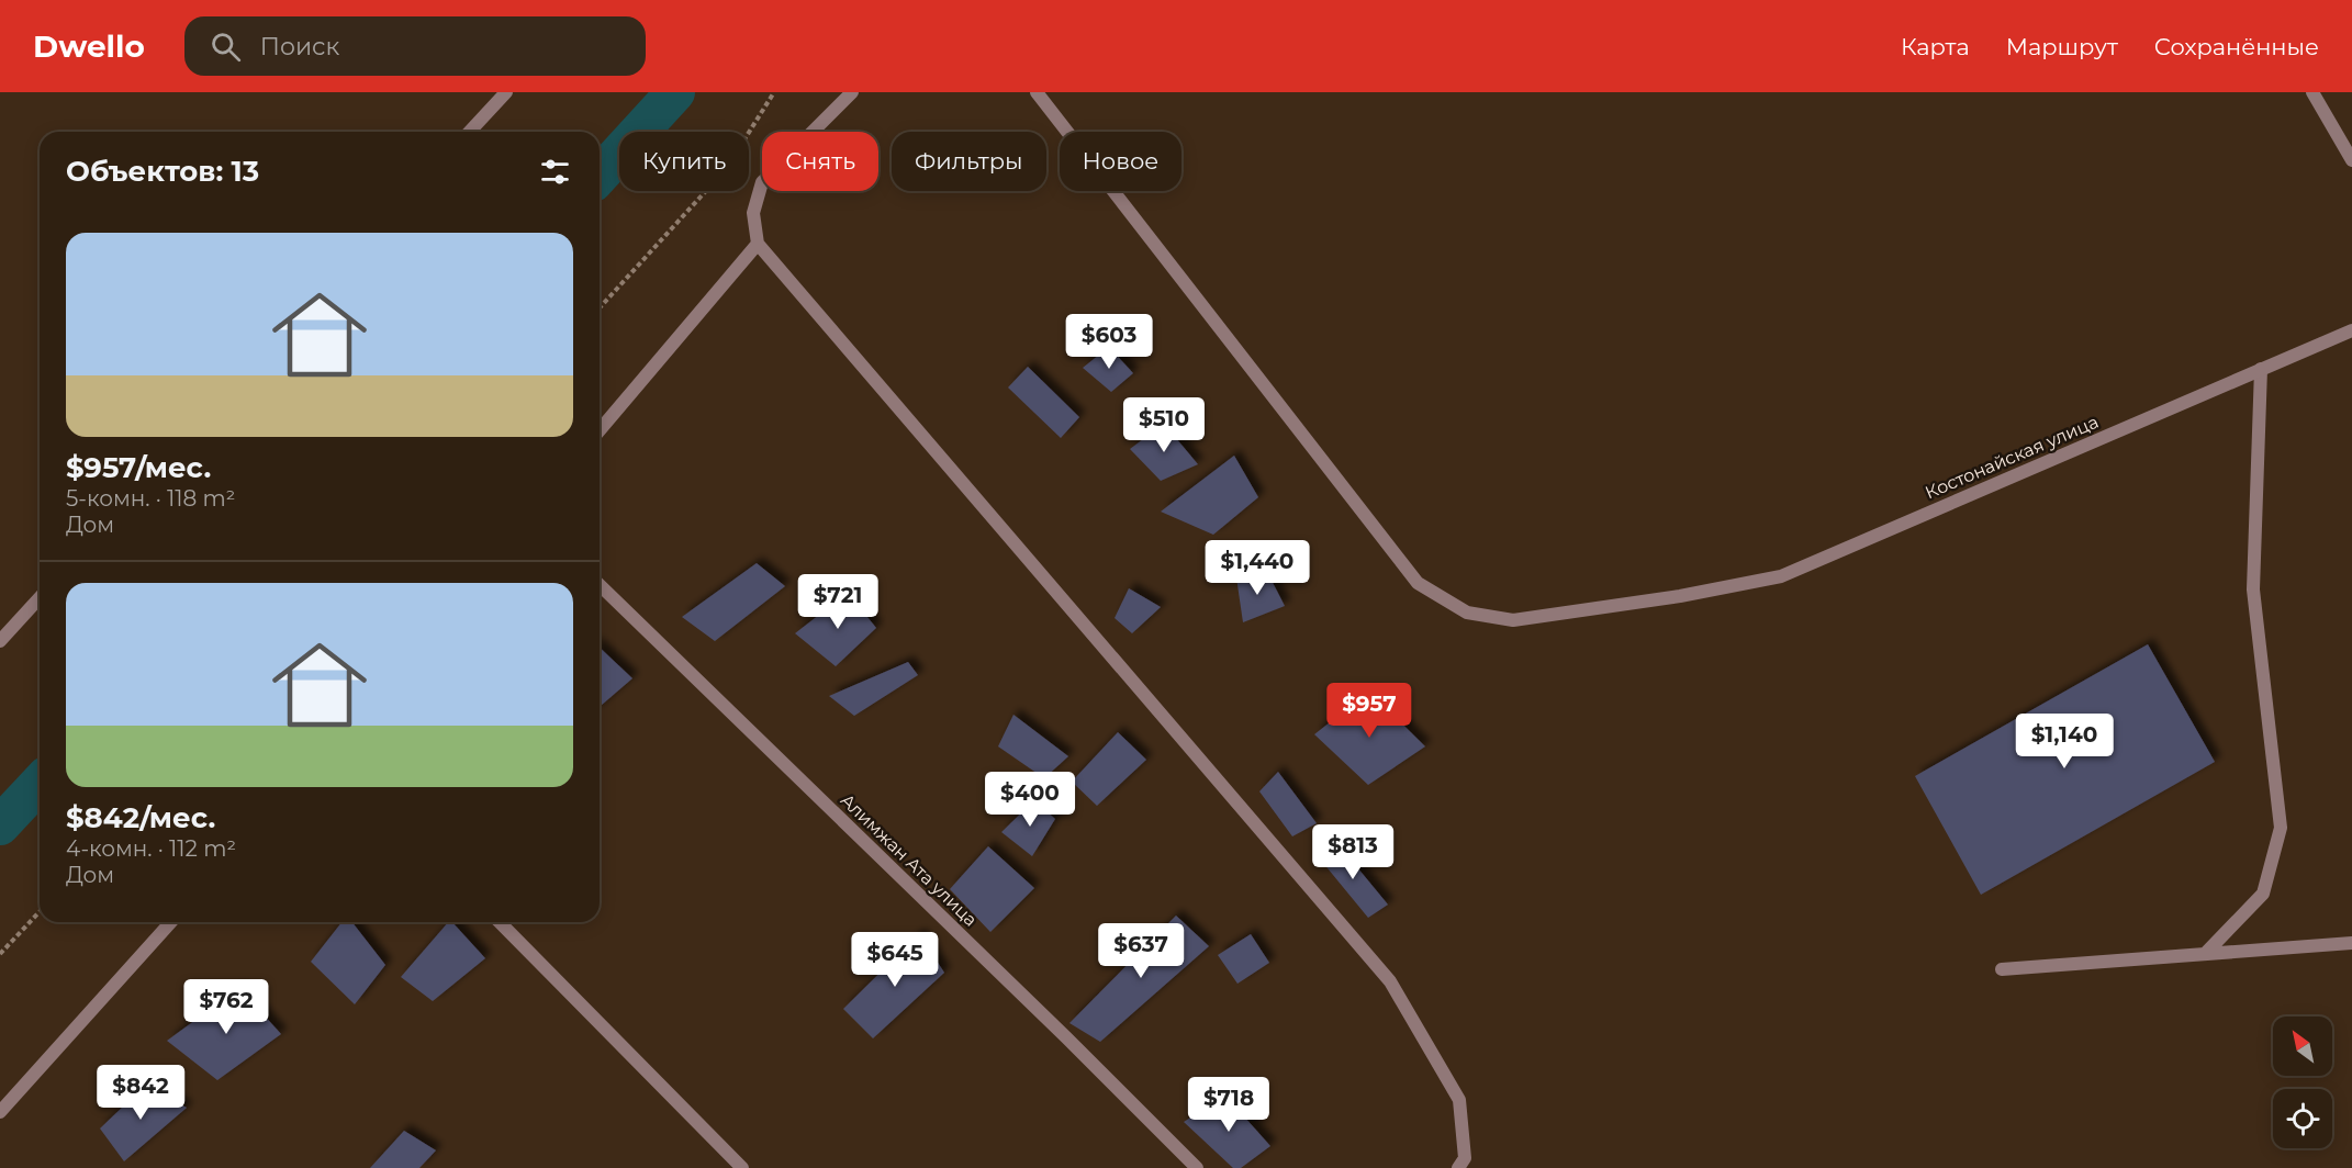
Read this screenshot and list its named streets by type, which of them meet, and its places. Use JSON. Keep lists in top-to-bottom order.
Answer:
{
  "streets": {
    "street": ["Костонайская улица", "Алимжан Ата улица"]
  },
  "north": "top left",
  "page": {
    "header": "Dwello",
    "search": "Поиск",
    "nav": ["Карта", "Маршрут", "Сохранённые"],
    "chip": [
      "Купить",
      "Снять",
      "Фильтры",
      "Новое"
    ],
    "heading": "Объектов: 13",
    "list": [
      {
        "name": "$957/мес.",
        "note": "5-комн. · 118 m² · Дом"
      },
      {
        "name": "$842/мес.",
        "note": "4-комн. · 112 m² · Дом"
      }
    ],
    "price": [
      "$603",
      "$510",
      "$1,440",
      "$721",
      "$957",
      "$1,140",
      "$400",
      "$813",
      "$637",
      "$645",
      "$762",
      "$842",
      "$718"
    ]
  }
}
